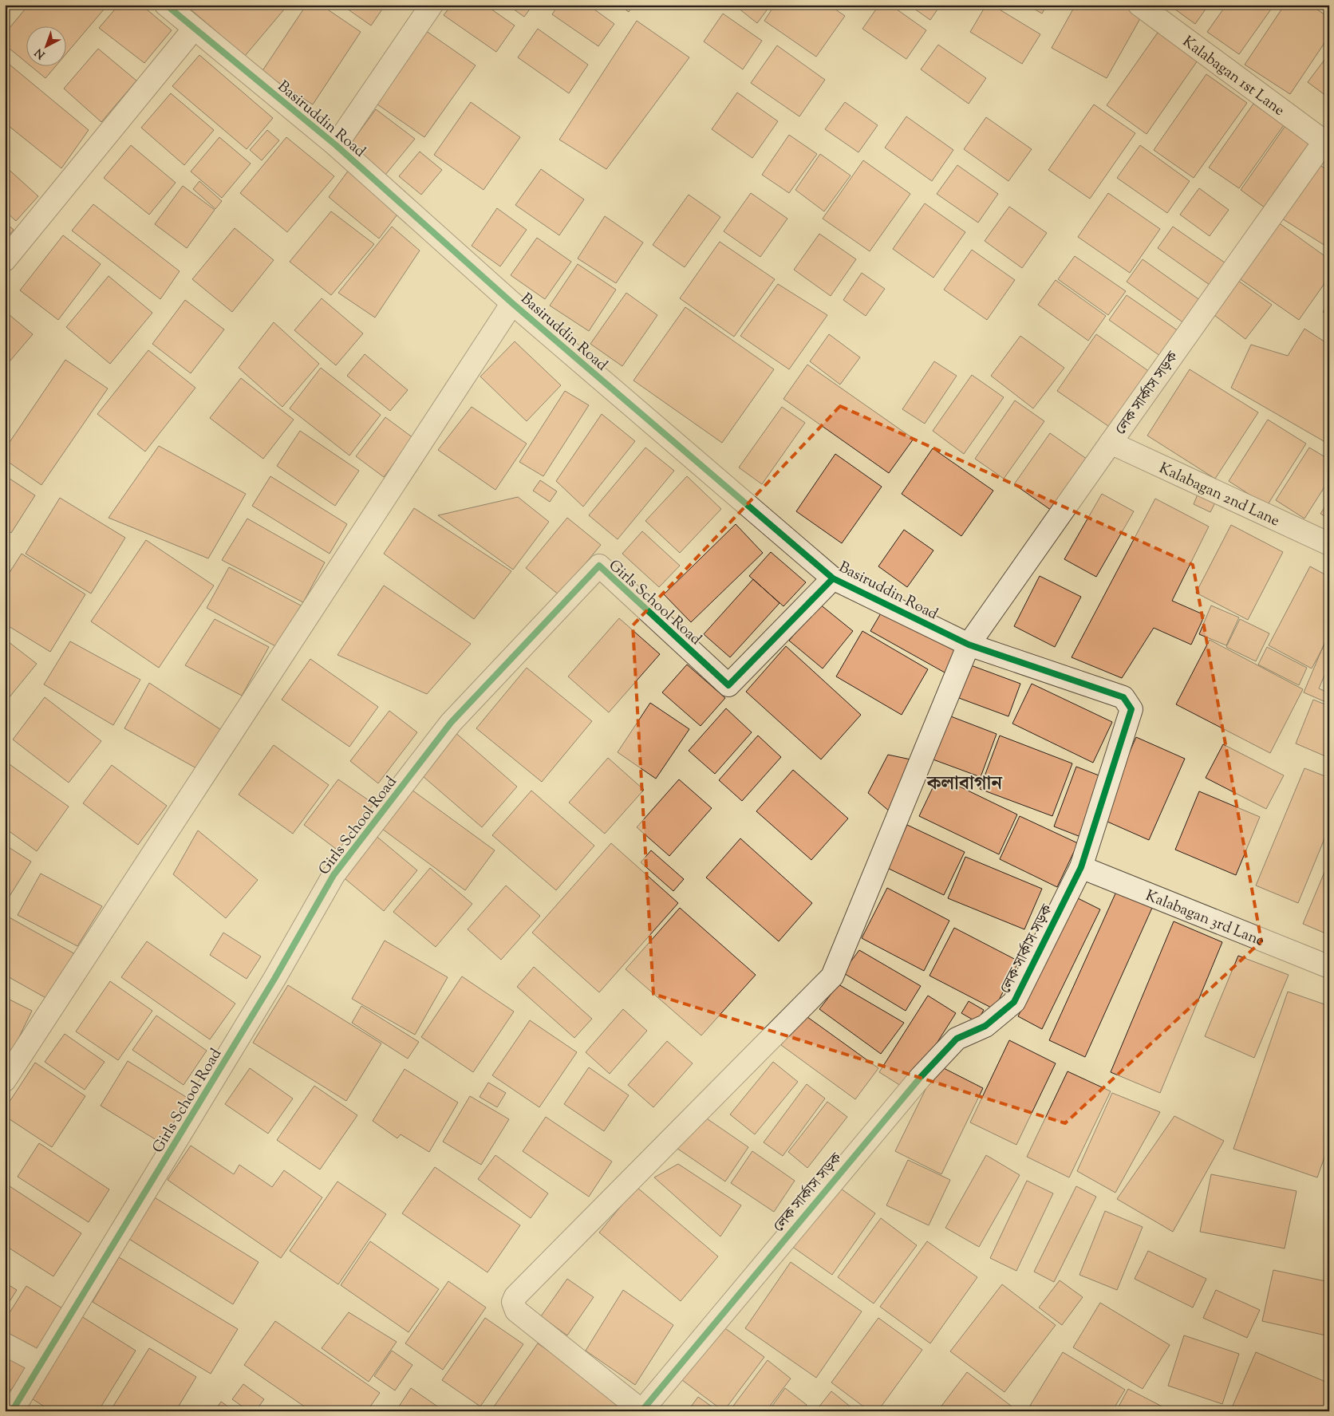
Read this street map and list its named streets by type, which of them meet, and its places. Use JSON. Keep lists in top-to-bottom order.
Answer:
{
  "streets": {
    "street": [
      "Kalabagan 1st Lane",
      "Basiruddin Road",
      "লেক সার্কাস সড়ক",
      "Kalabagan 2nd Lane",
      "Girls School Road",
      "Kalabagan 3rd Lane"
    ]
  },
  "crossings": [
    ["Kalabagan 1st Lane", "লেক সার্কাস সড়ক"],
    ["Basiruddin Road", "লেক সার্কাস সড়ক"],
    ["Basiruddin Road", "Girls School Road"],
    ["লেক সার্কাস সড়ক", "Kalabagan 2nd Lane"],
    ["লেক সার্কাস সড়ক", "Kalabagan 3rd Lane"]
  ],
  "districts": ["কলাবাগান"],
  "north": "bottom left"
}
